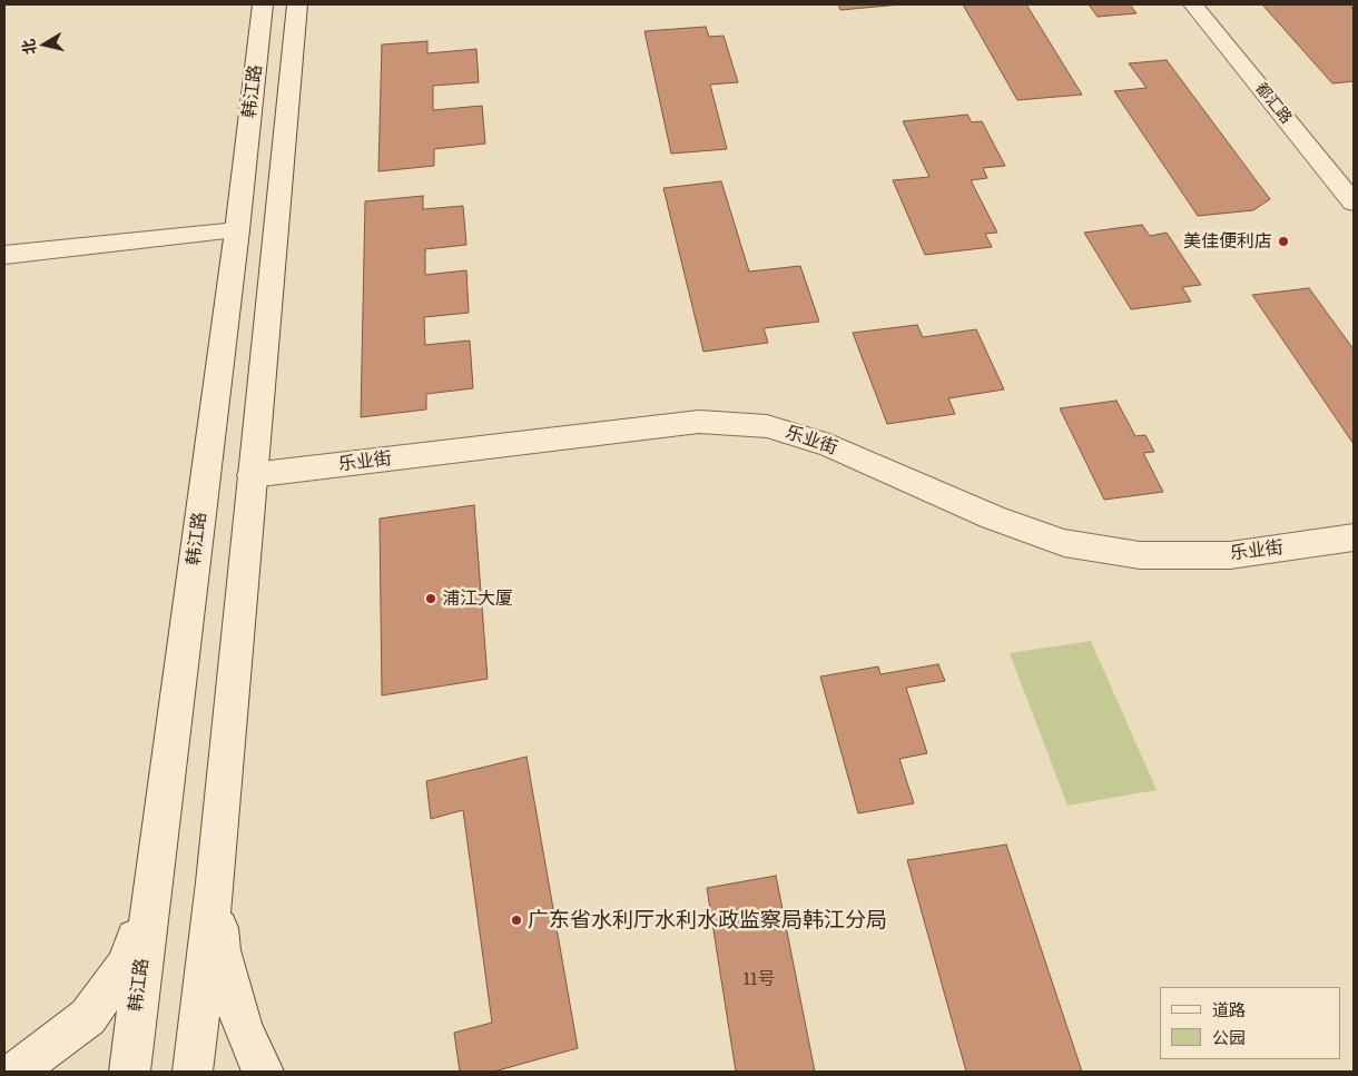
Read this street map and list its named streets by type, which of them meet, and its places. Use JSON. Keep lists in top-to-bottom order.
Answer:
{
  "streets": {
    "street": ["韩江路", "都汇路", "乐业街"]
  },
  "crossings": [
    ["韩江路", "乐业街"]
  ],
  "places": ["美佳便利店", "浦江大厦", "广东省水利厅水利水政监察局韩江分局"],
  "house_numbers": ["11号"],
  "legend": ["道路", "公园"],
  "north": "left"
}
